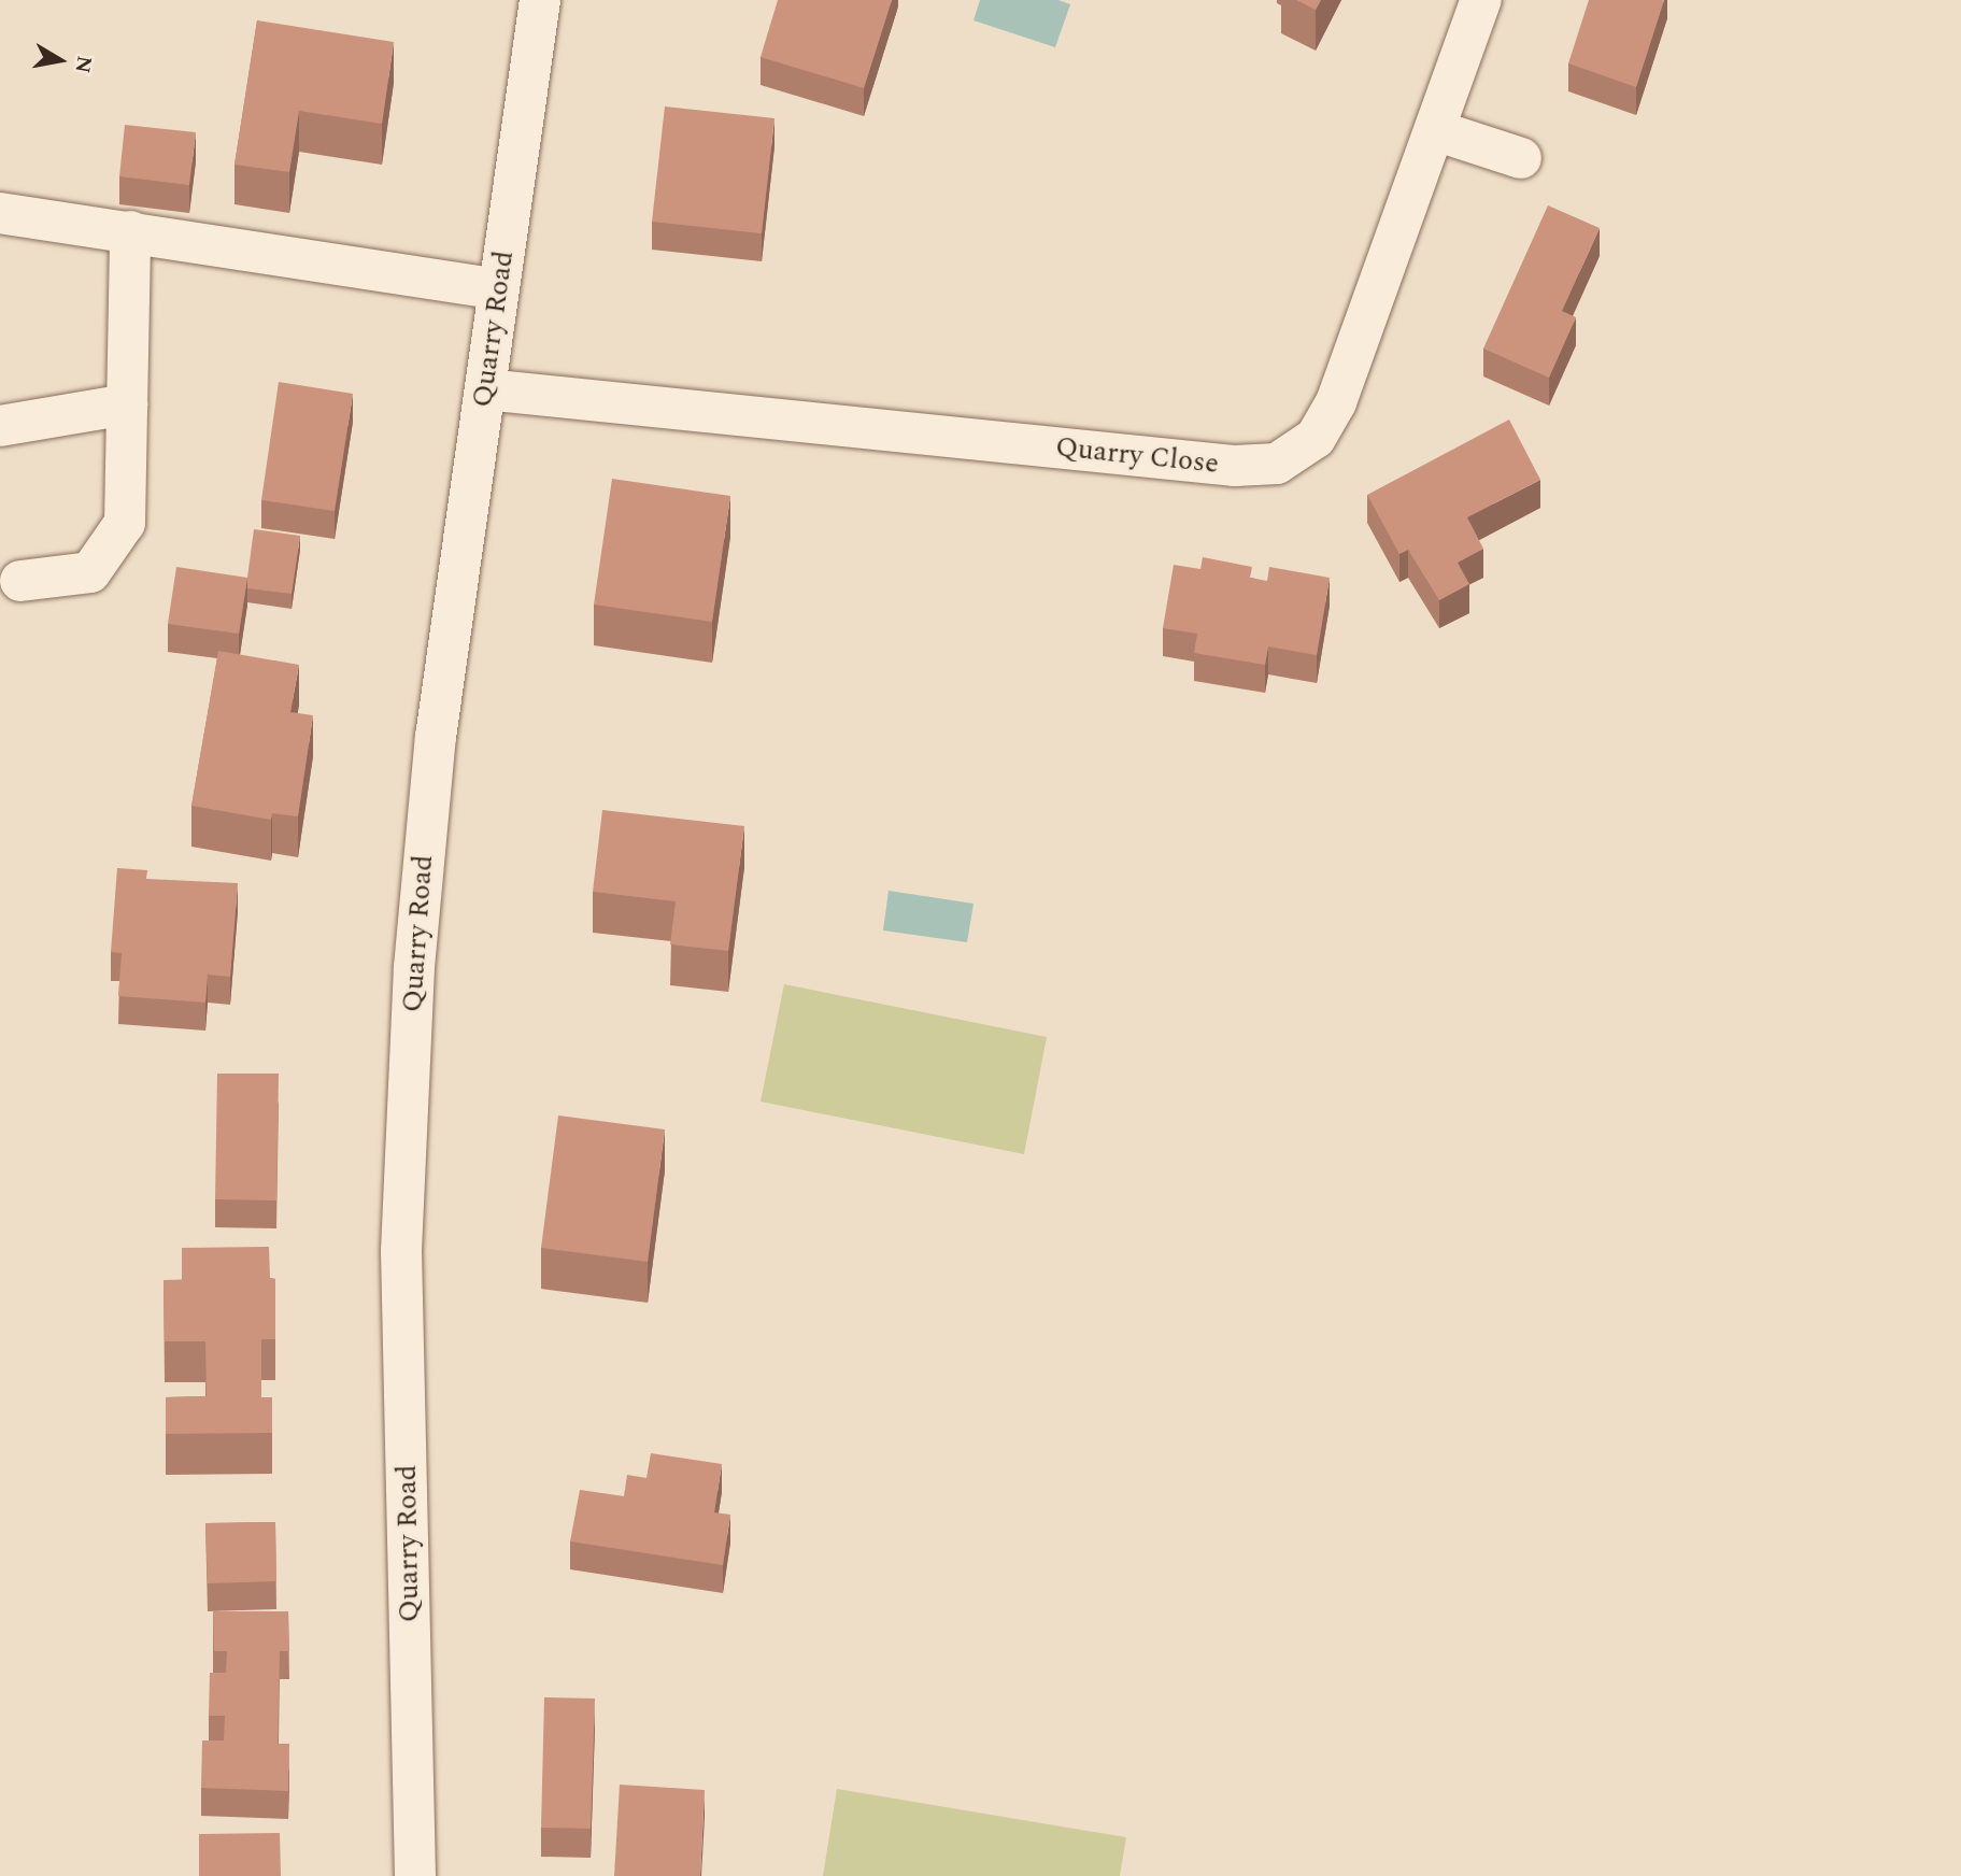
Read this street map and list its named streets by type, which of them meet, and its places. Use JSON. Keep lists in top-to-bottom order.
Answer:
{
  "streets": {
    "street": ["Quarry Road", "Quarry Close"]
  },
  "crossings": [
    ["Quarry Road", "Quarry Close"]
  ],
  "north": "right"
}
